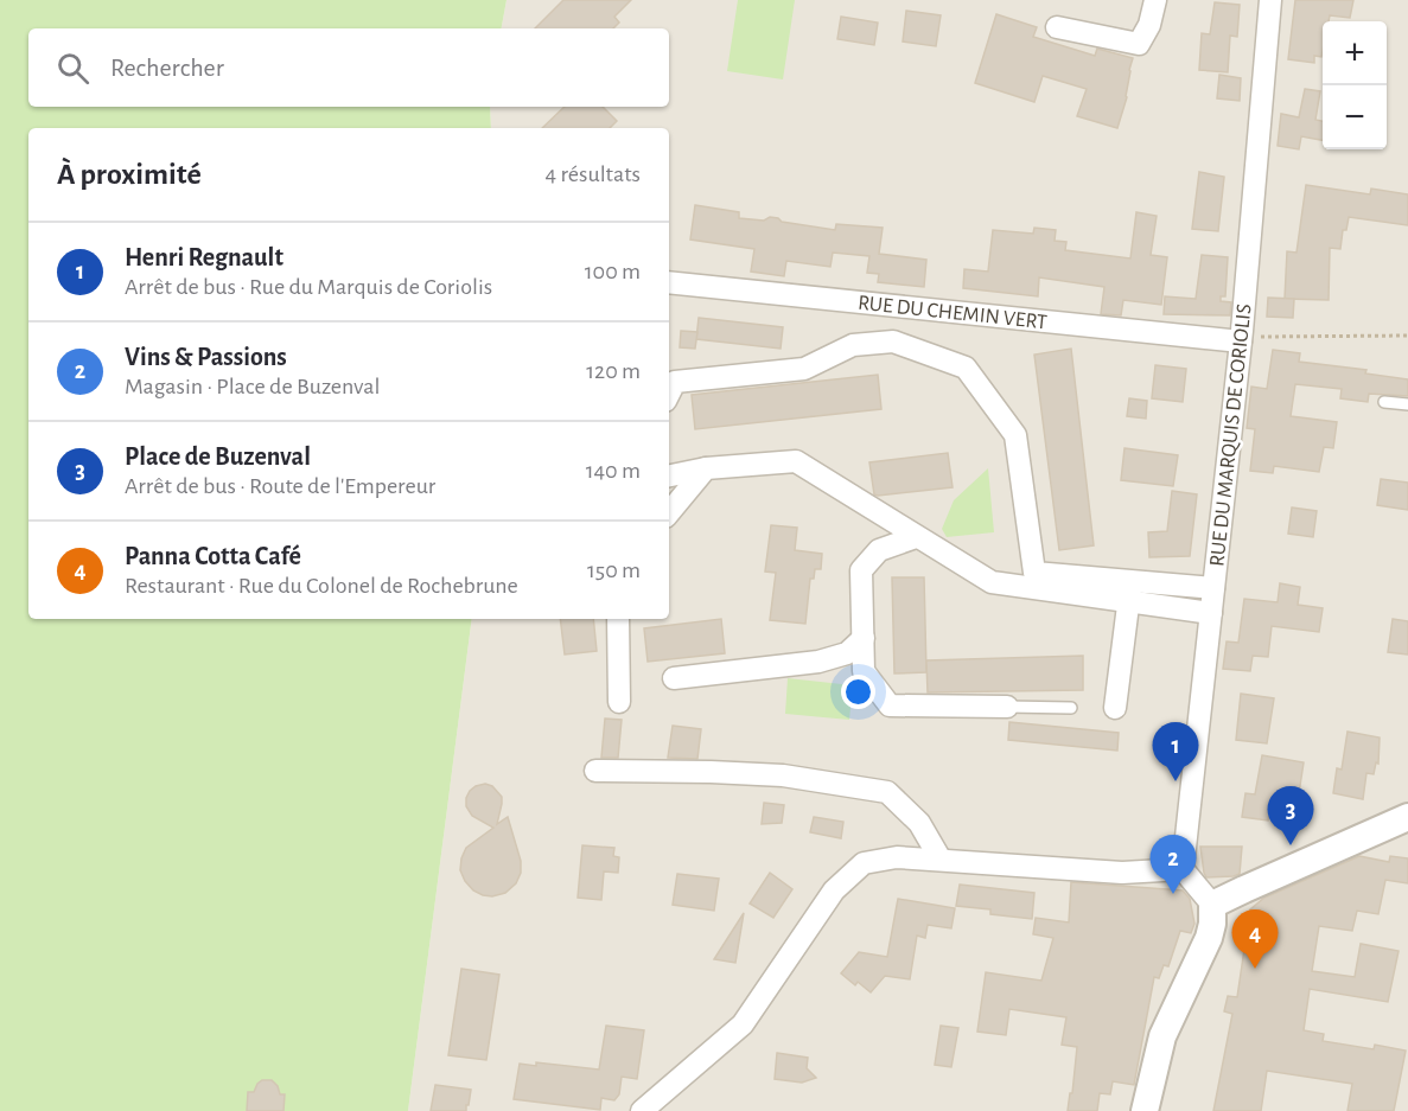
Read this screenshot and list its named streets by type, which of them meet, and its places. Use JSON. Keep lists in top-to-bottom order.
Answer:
{
  "streets": {
    "street": ["RUE DU CHEMIN VERT", "RUE DU MARQUIS DE CORIOLIS"]
  },
  "crossings": [
    ["RUE DU CHEMIN VERT", "RUE DU MARQUIS DE CORIOLIS"]
  ],
  "page": {
    "map_buttons": ["+", "−"],
    "search": "Rechercher",
    "heading": ["À proximité", "4 résultats"],
    "list": [
      {
        "mark": "1",
        "name": "Henri Regnault",
        "note": "Arrêt de bus · Rue du Marquis de Coriolis",
        "value": "100 m"
      },
      {
        "mark": "2",
        "name": "Vins & Passions",
        "note": "Magasin · Place de Buzenval",
        "value": "120 m"
      },
      {
        "mark": "3",
        "name": "Place de Buzenval",
        "note": "Arrêt de bus · Route de l'Empereur",
        "value": "140 m"
      },
      {
        "mark": "4",
        "name": "Panna Cotta Café",
        "note": "Restaurant · Rue du Colonel de Rochebrune",
        "value": "150 m"
      }
    ],
    "pins": [
      "1",
      "3",
      "2",
      "4"
    ]
  }
}
